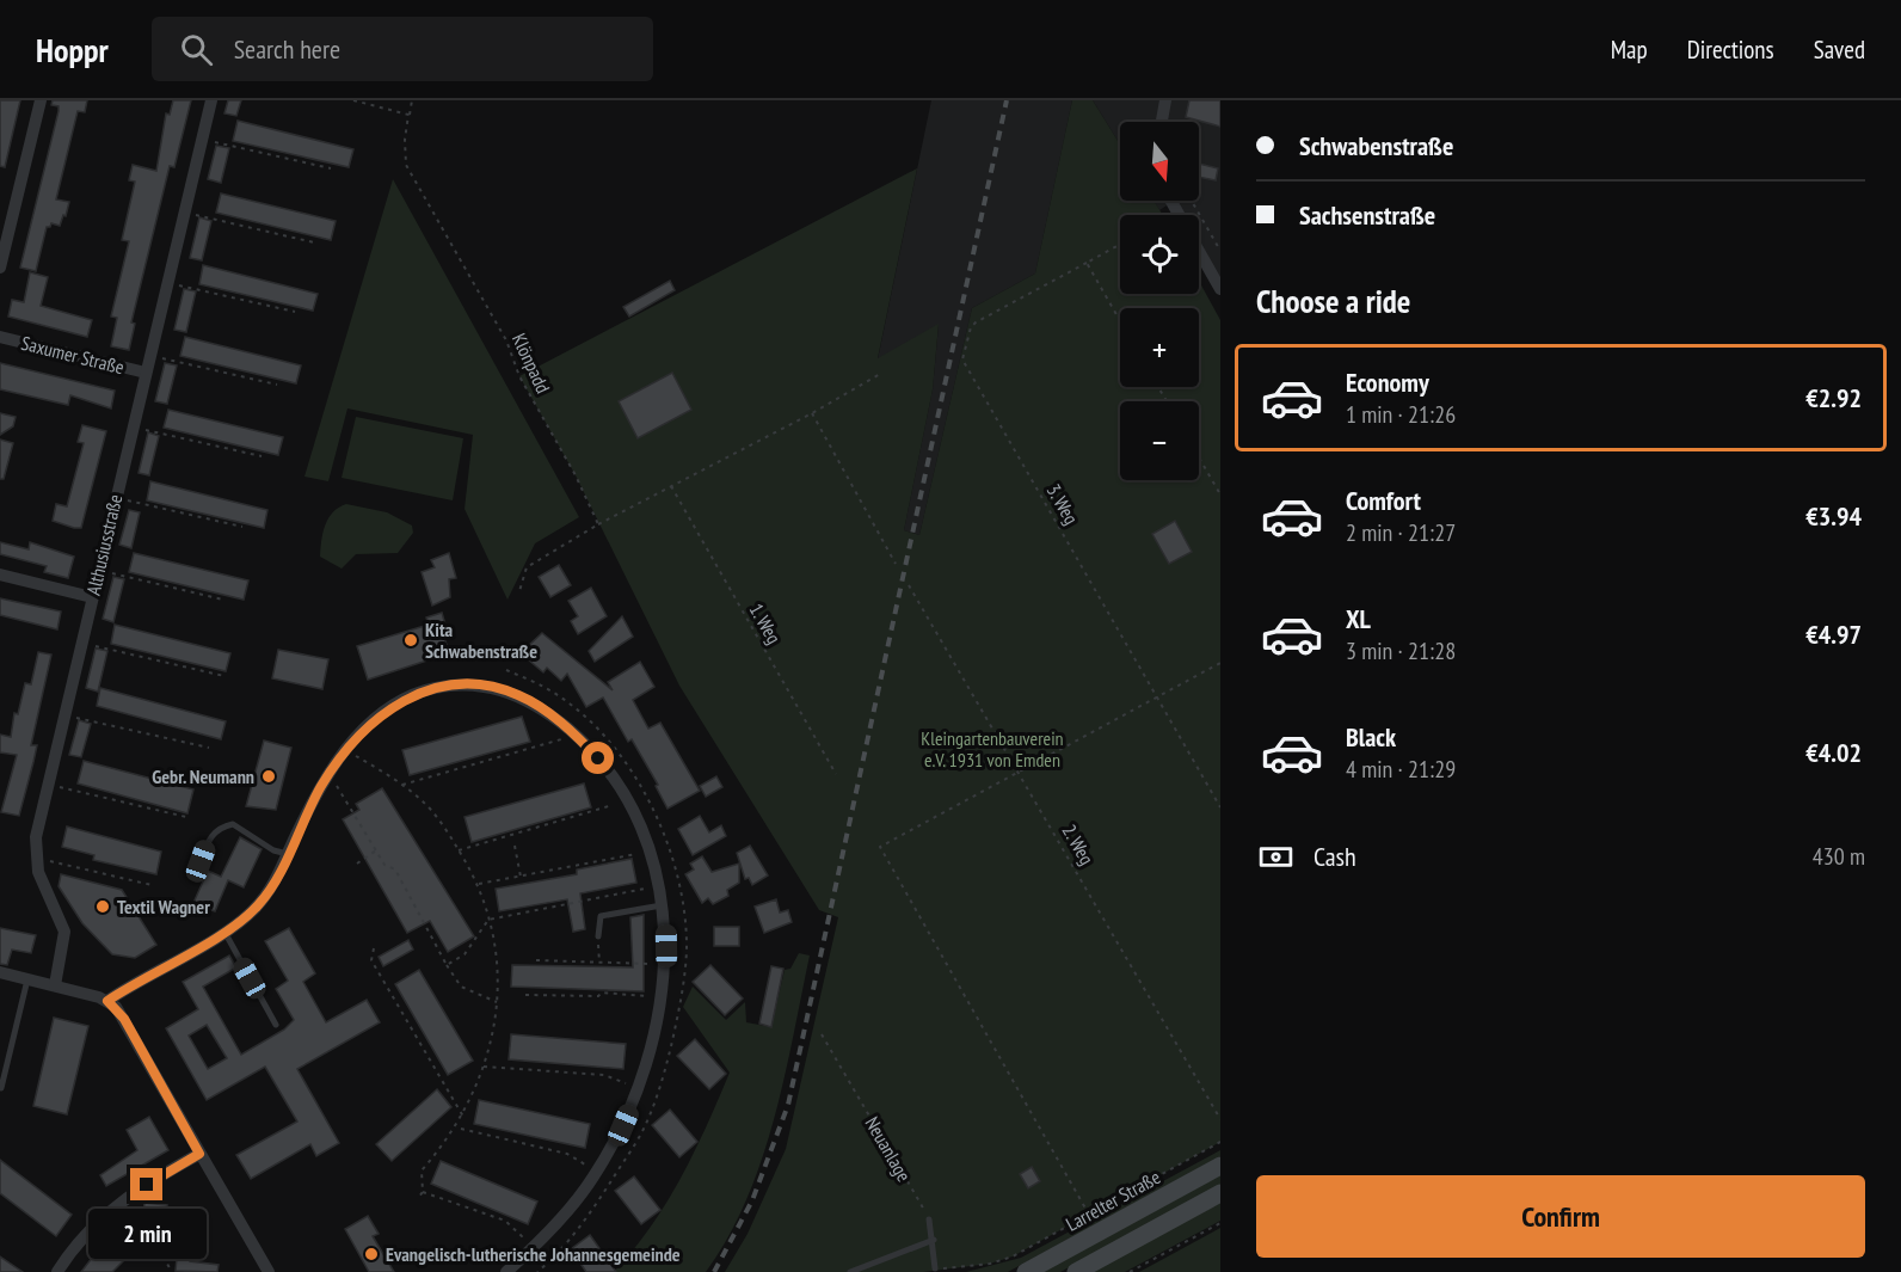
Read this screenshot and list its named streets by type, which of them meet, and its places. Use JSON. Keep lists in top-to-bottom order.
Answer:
{
  "streets": {
    "street": ["Saxumer Straße", "Althusiusstraße", "Larrelter Straße"],
    "path": [
      "Klönpadd",
      "3. Weg",
      "1. Weg",
      "2. Weg",
      "Neuanlage"
    ]
  },
  "crossings": [
    ["Saxumer Straße", "Althusiusstraße"]
  ],
  "parks": ["Kleingartenbauverein e.V. 1931 von Emden"],
  "places": [
    "Kita Schwabenstraße",
    "Gebr. Neumann",
    "Textil Wagner",
    "Evangelisch-lutherische Johannesgemeinde"
  ],
  "north": "bottom",
  "page": {
    "header": "Hoppr",
    "search": "Search here",
    "nav": ["Map", "Directions", "Saved"],
    "banner": ["Schwabenstraße", "Sachsenstraße"],
    "map_buttons": ["+", "−"],
    "heading": "Choose a ride",
    "list": [
      {
        "name": "Economy",
        "note": "1 min · 21:26",
        "value": "€2.92"
      },
      {
        "name": "Comfort",
        "note": "2 min · 21:27",
        "value": "€3.94"
      },
      {
        "name": "XL",
        "note": "3 min · 21:28",
        "value": "€4.97"
      },
      {
        "name": "Black",
        "note": "4 min · 21:29",
        "value": "€4.02"
      }
    ],
    "pay": ["Cash", "430 m"],
    "buttons": "Confirm",
    "bubble": "2 min"
  }
}
